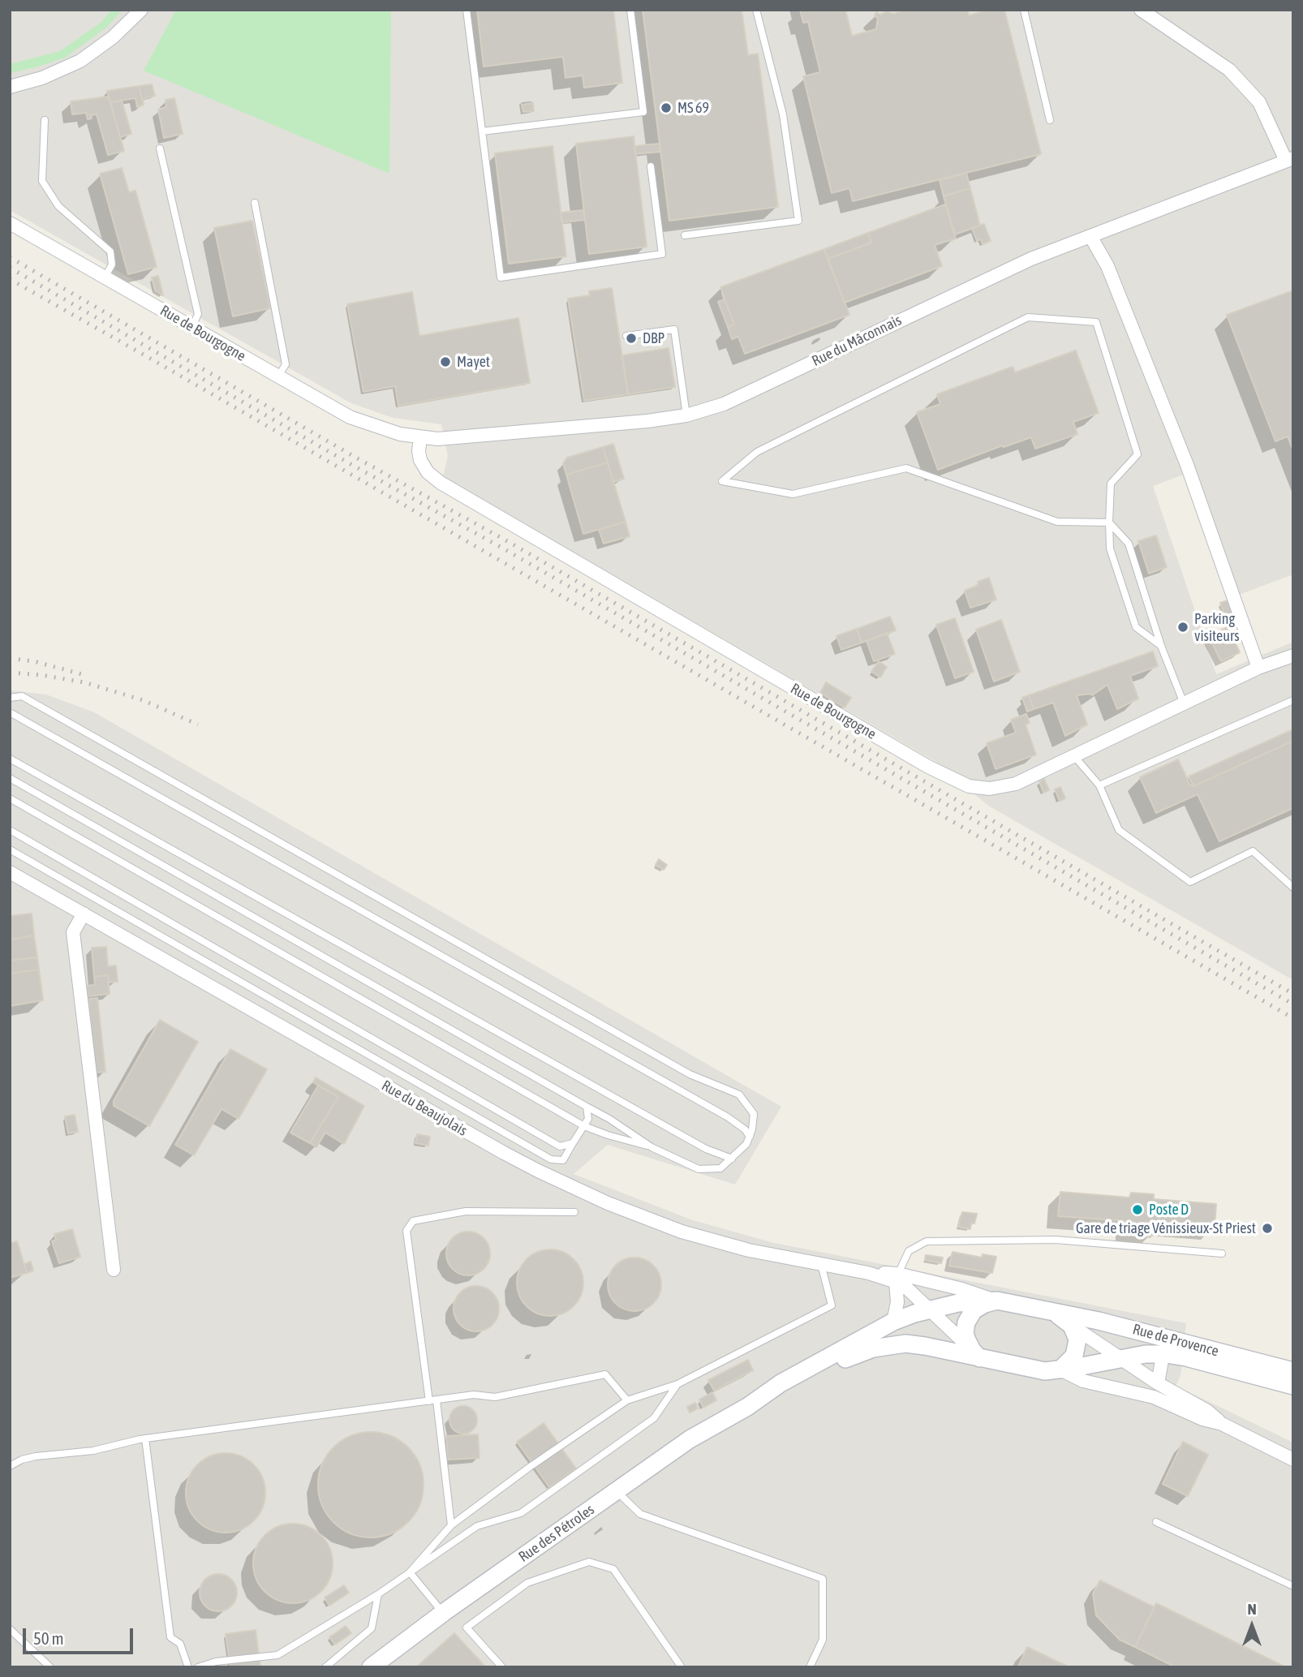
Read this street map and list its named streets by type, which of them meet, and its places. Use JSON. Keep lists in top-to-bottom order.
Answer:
{
  "streets": {
    "main road": ["Rue de Provence", "Rue des Pétroles"],
    "street": ["Rue de Bourgogne", "Rue du Mâconnais", "Rue du Beaujolais"]
  },
  "crossings": [
    ["Rue de Bourgogne", "Rue du Mâconnais"],
    ["Rue du Beaujolais", "Rue de Provence"],
    ["Rue du Beaujolais", "Rue des Pétroles"],
    ["Rue de Provence", "Rue des Pétroles"]
  ],
  "places": [
    "MS 69",
    "DBP",
    "Mayet",
    "Parking visiteurs",
    "Poste D",
    "Gare de triage Vénissieux-St Priest"
  ],
  "scale_bar": "50 m",
  "north": "top"
}
